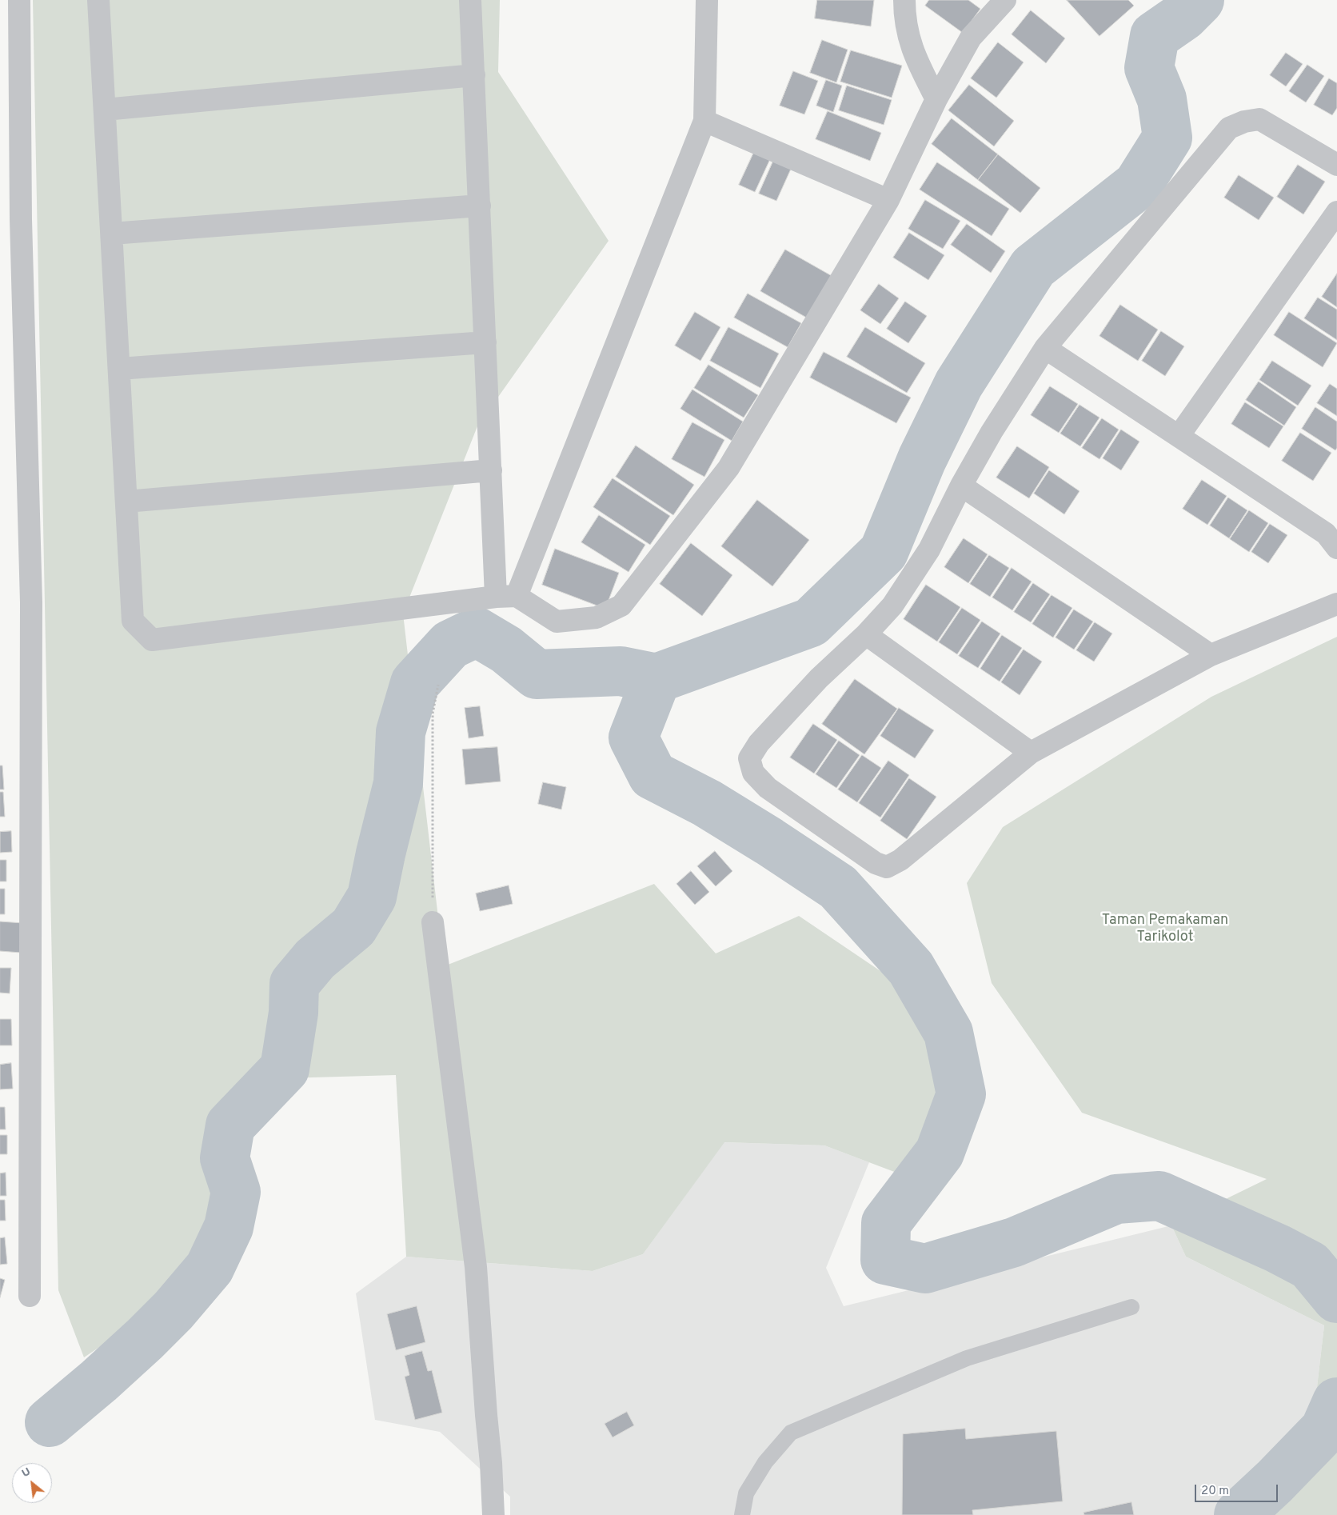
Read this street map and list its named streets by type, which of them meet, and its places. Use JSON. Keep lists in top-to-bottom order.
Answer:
{
  "parks": ["Taman Pemakaman Tarikolot"],
  "scale_bar": "20 m",
  "north": "top left"
}
